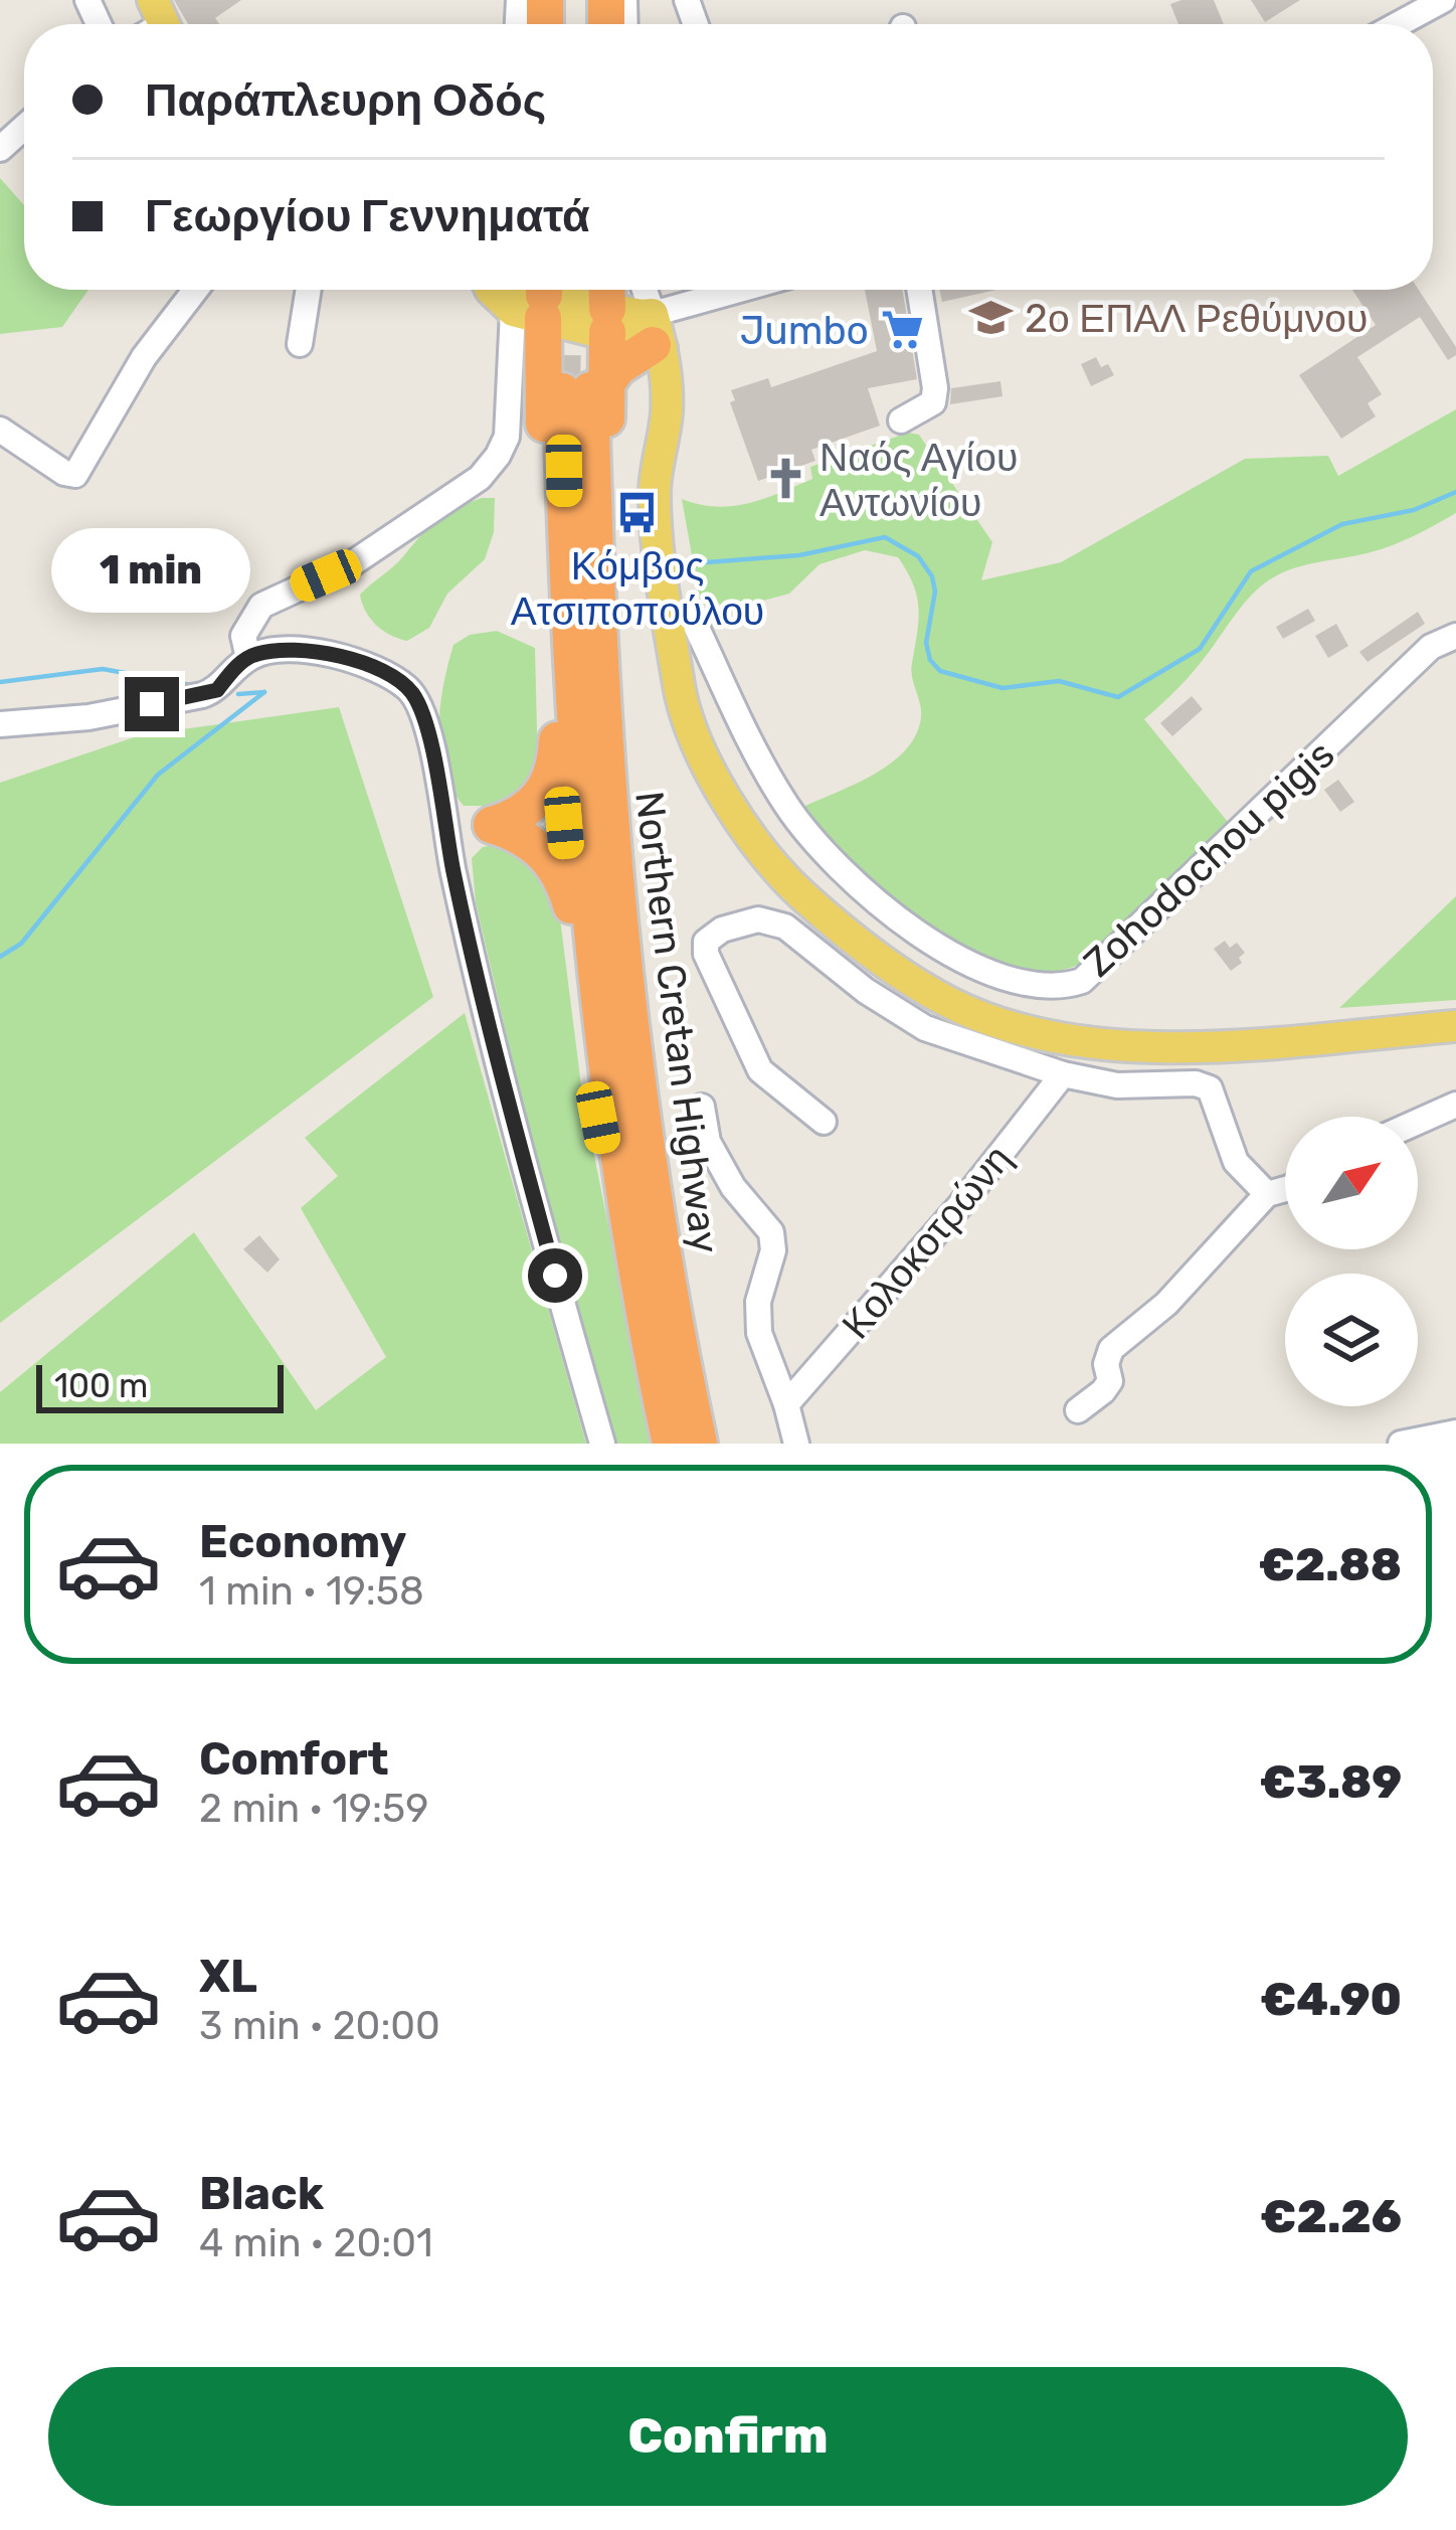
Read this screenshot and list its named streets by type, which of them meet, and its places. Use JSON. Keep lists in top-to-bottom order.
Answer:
{
  "streets": {
    "highway": ["Northern Cretan Highway"],
    "street": ["Zohodochou pigis", "Κολοκοτρώνη"]
  },
  "places": {
    "school or university": ["2ο ΕΠΑΛ Ρεθύμνου"],
    "supermarket": ["Jumbo"],
    "church": ["Ναός Αγίου Αντωνίου"],
    "bus stop": ["Κόμβος Ατσιποπούλου"]
  },
  "scale_bar": "100 m",
  "north": "top right",
  "page": {
    "banner": ["Παράπλευρη Οδός", "Γεωργίου Γεννηματά"],
    "bubble": "1 min",
    "scale": "100 m",
    "list": [
      {
        "name": "Economy",
        "note": "1 min · 19:58",
        "value": "€2.88"
      },
      {
        "name": "Comfort",
        "note": "2 min · 19:59",
        "value": "€3.89"
      },
      {
        "name": "XL",
        "note": "3 min · 20:00",
        "value": "€4.90"
      },
      {
        "name": "Black",
        "note": "4 min · 20:01",
        "value": "€2.26"
      }
    ],
    "buttons": "Confirm"
  }
}
